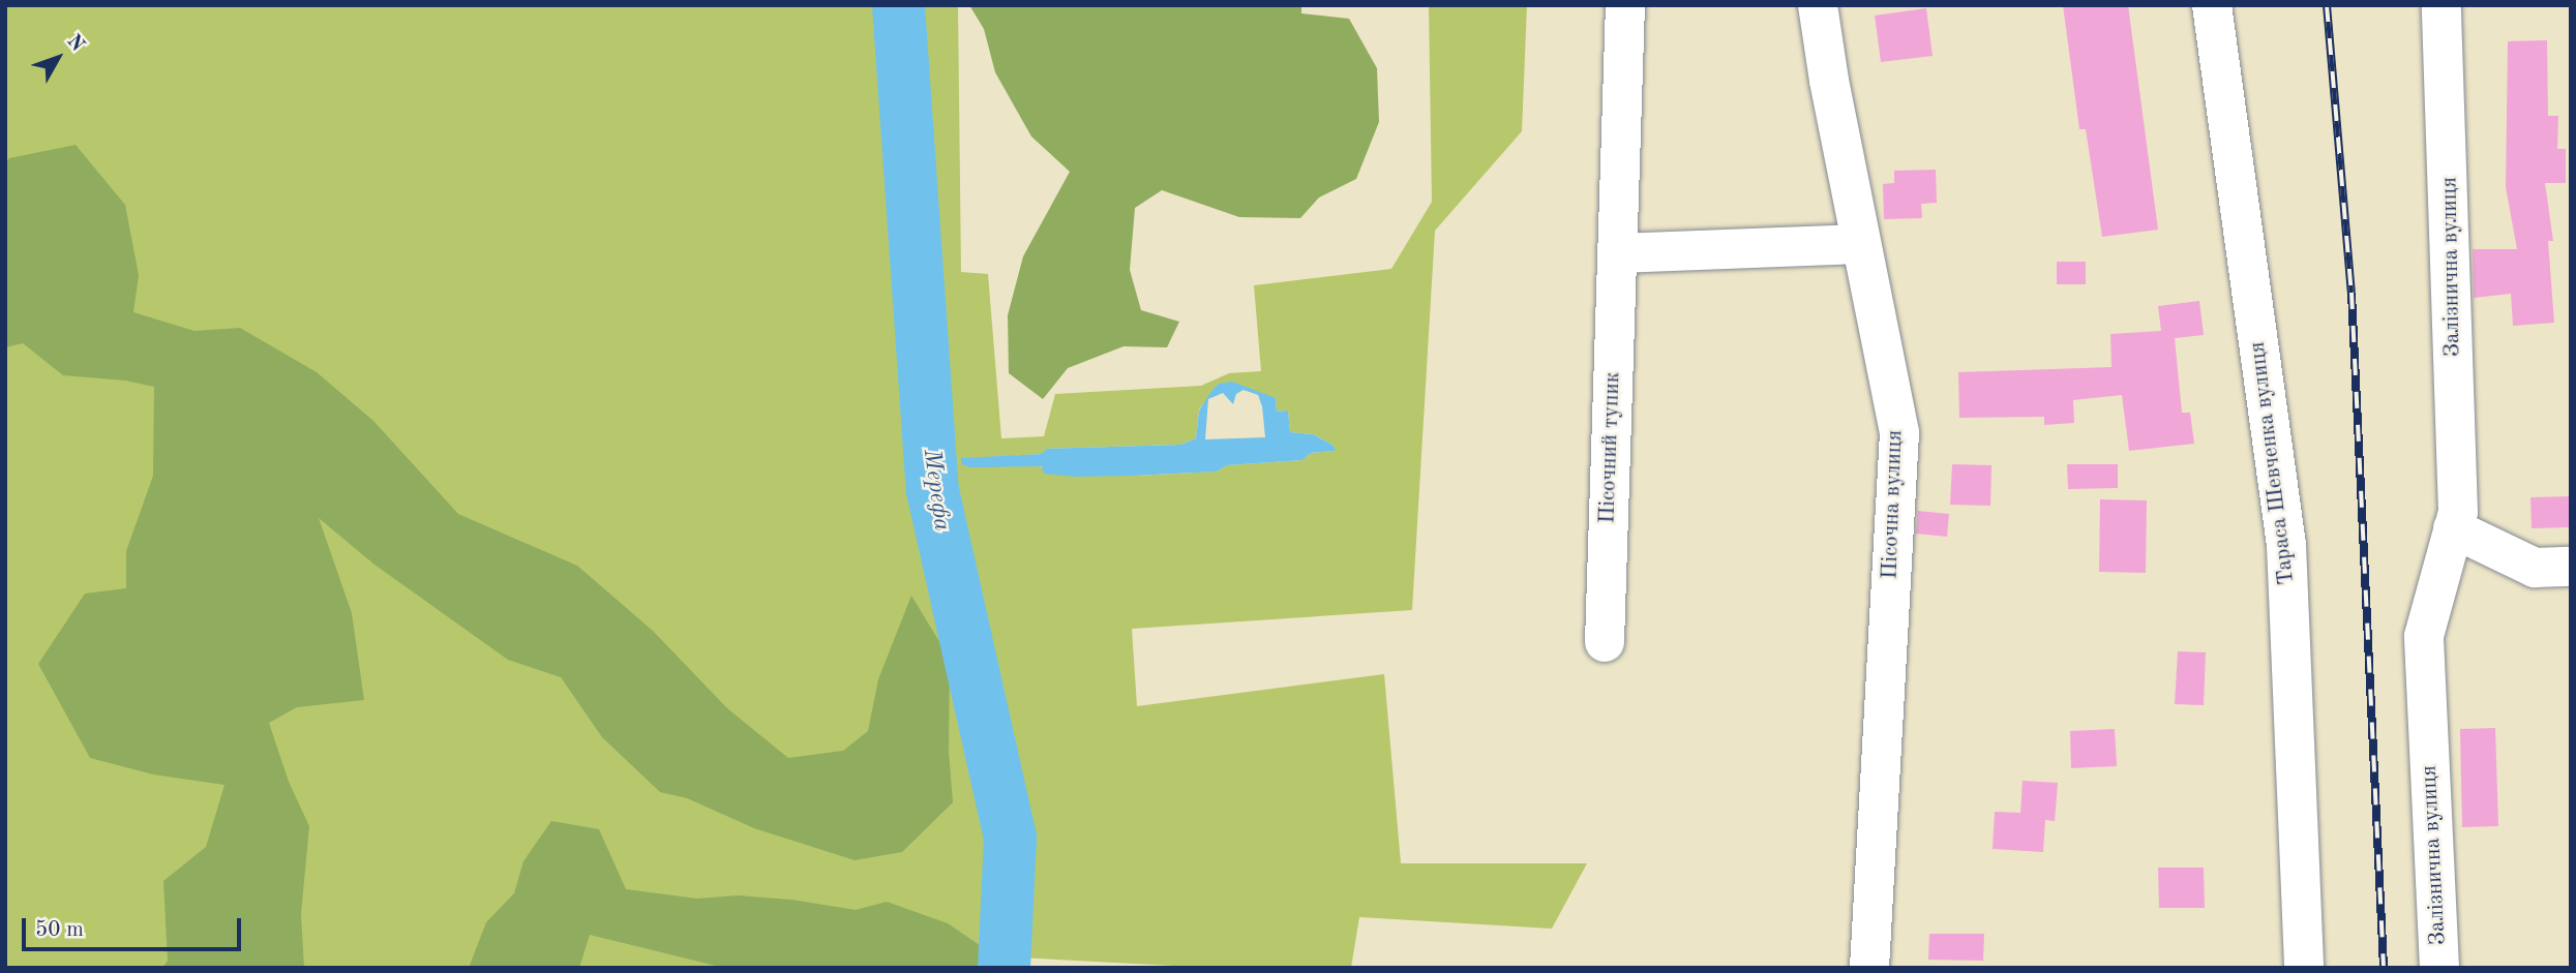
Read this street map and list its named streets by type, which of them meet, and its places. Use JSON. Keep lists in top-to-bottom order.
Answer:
{
  "streets": {
    "street": [
      "Залізнична вулиця",
      "Пісочний тупик",
      "Тараса Шевченка вулиця",
      "Пісочна вулиця"
    ]
  },
  "water": ["Мерефа"],
  "scale_bar": "50 m",
  "north": "top right"
}
